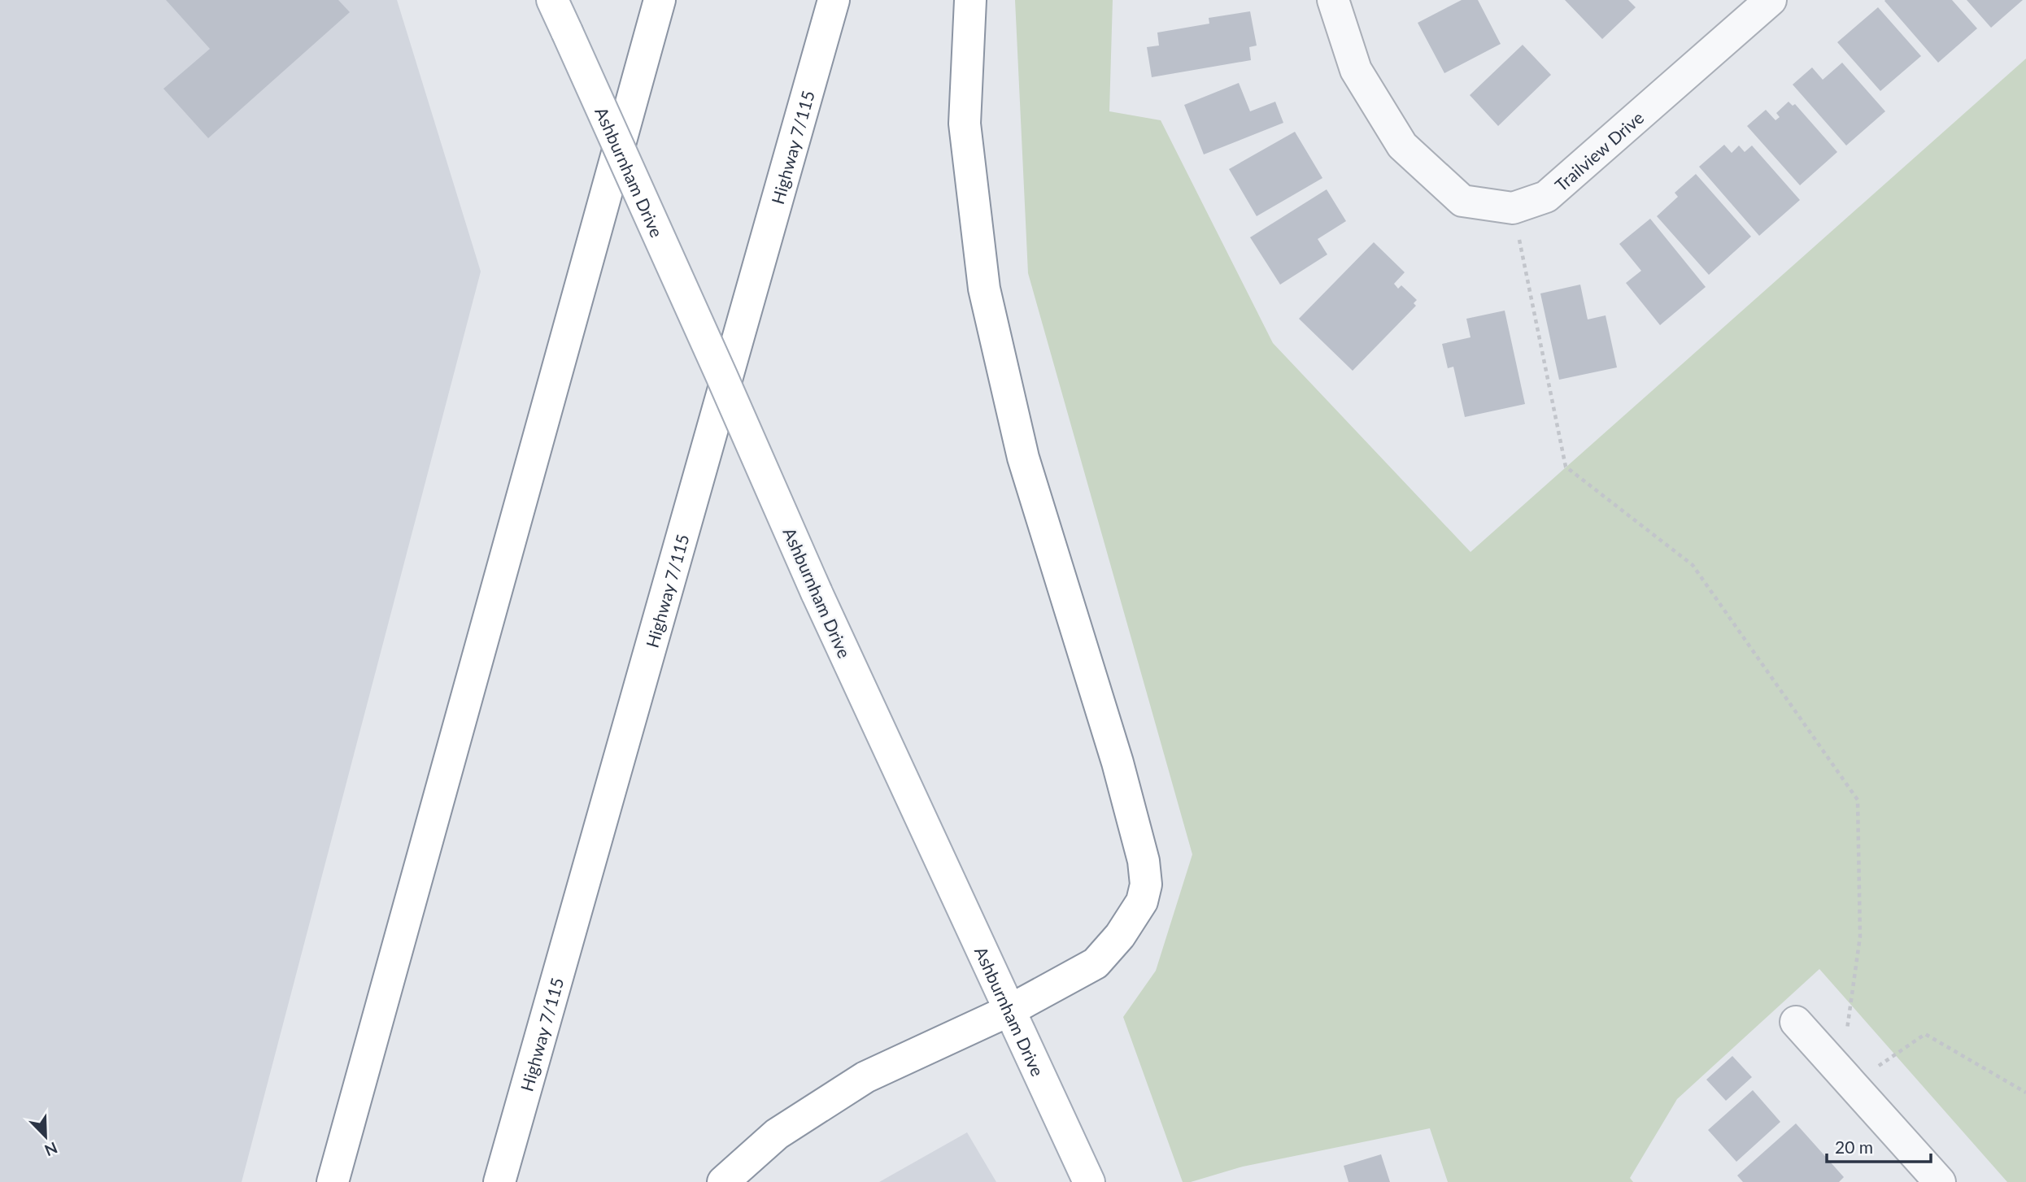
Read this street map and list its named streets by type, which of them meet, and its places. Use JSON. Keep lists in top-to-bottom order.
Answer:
{
  "streets": {
    "main road": ["Highway 7/115", "Ashburnham Drive"],
    "street": ["Trailview Drive"]
  },
  "scale_bar": "20 m",
  "north": "bottom right"
}
